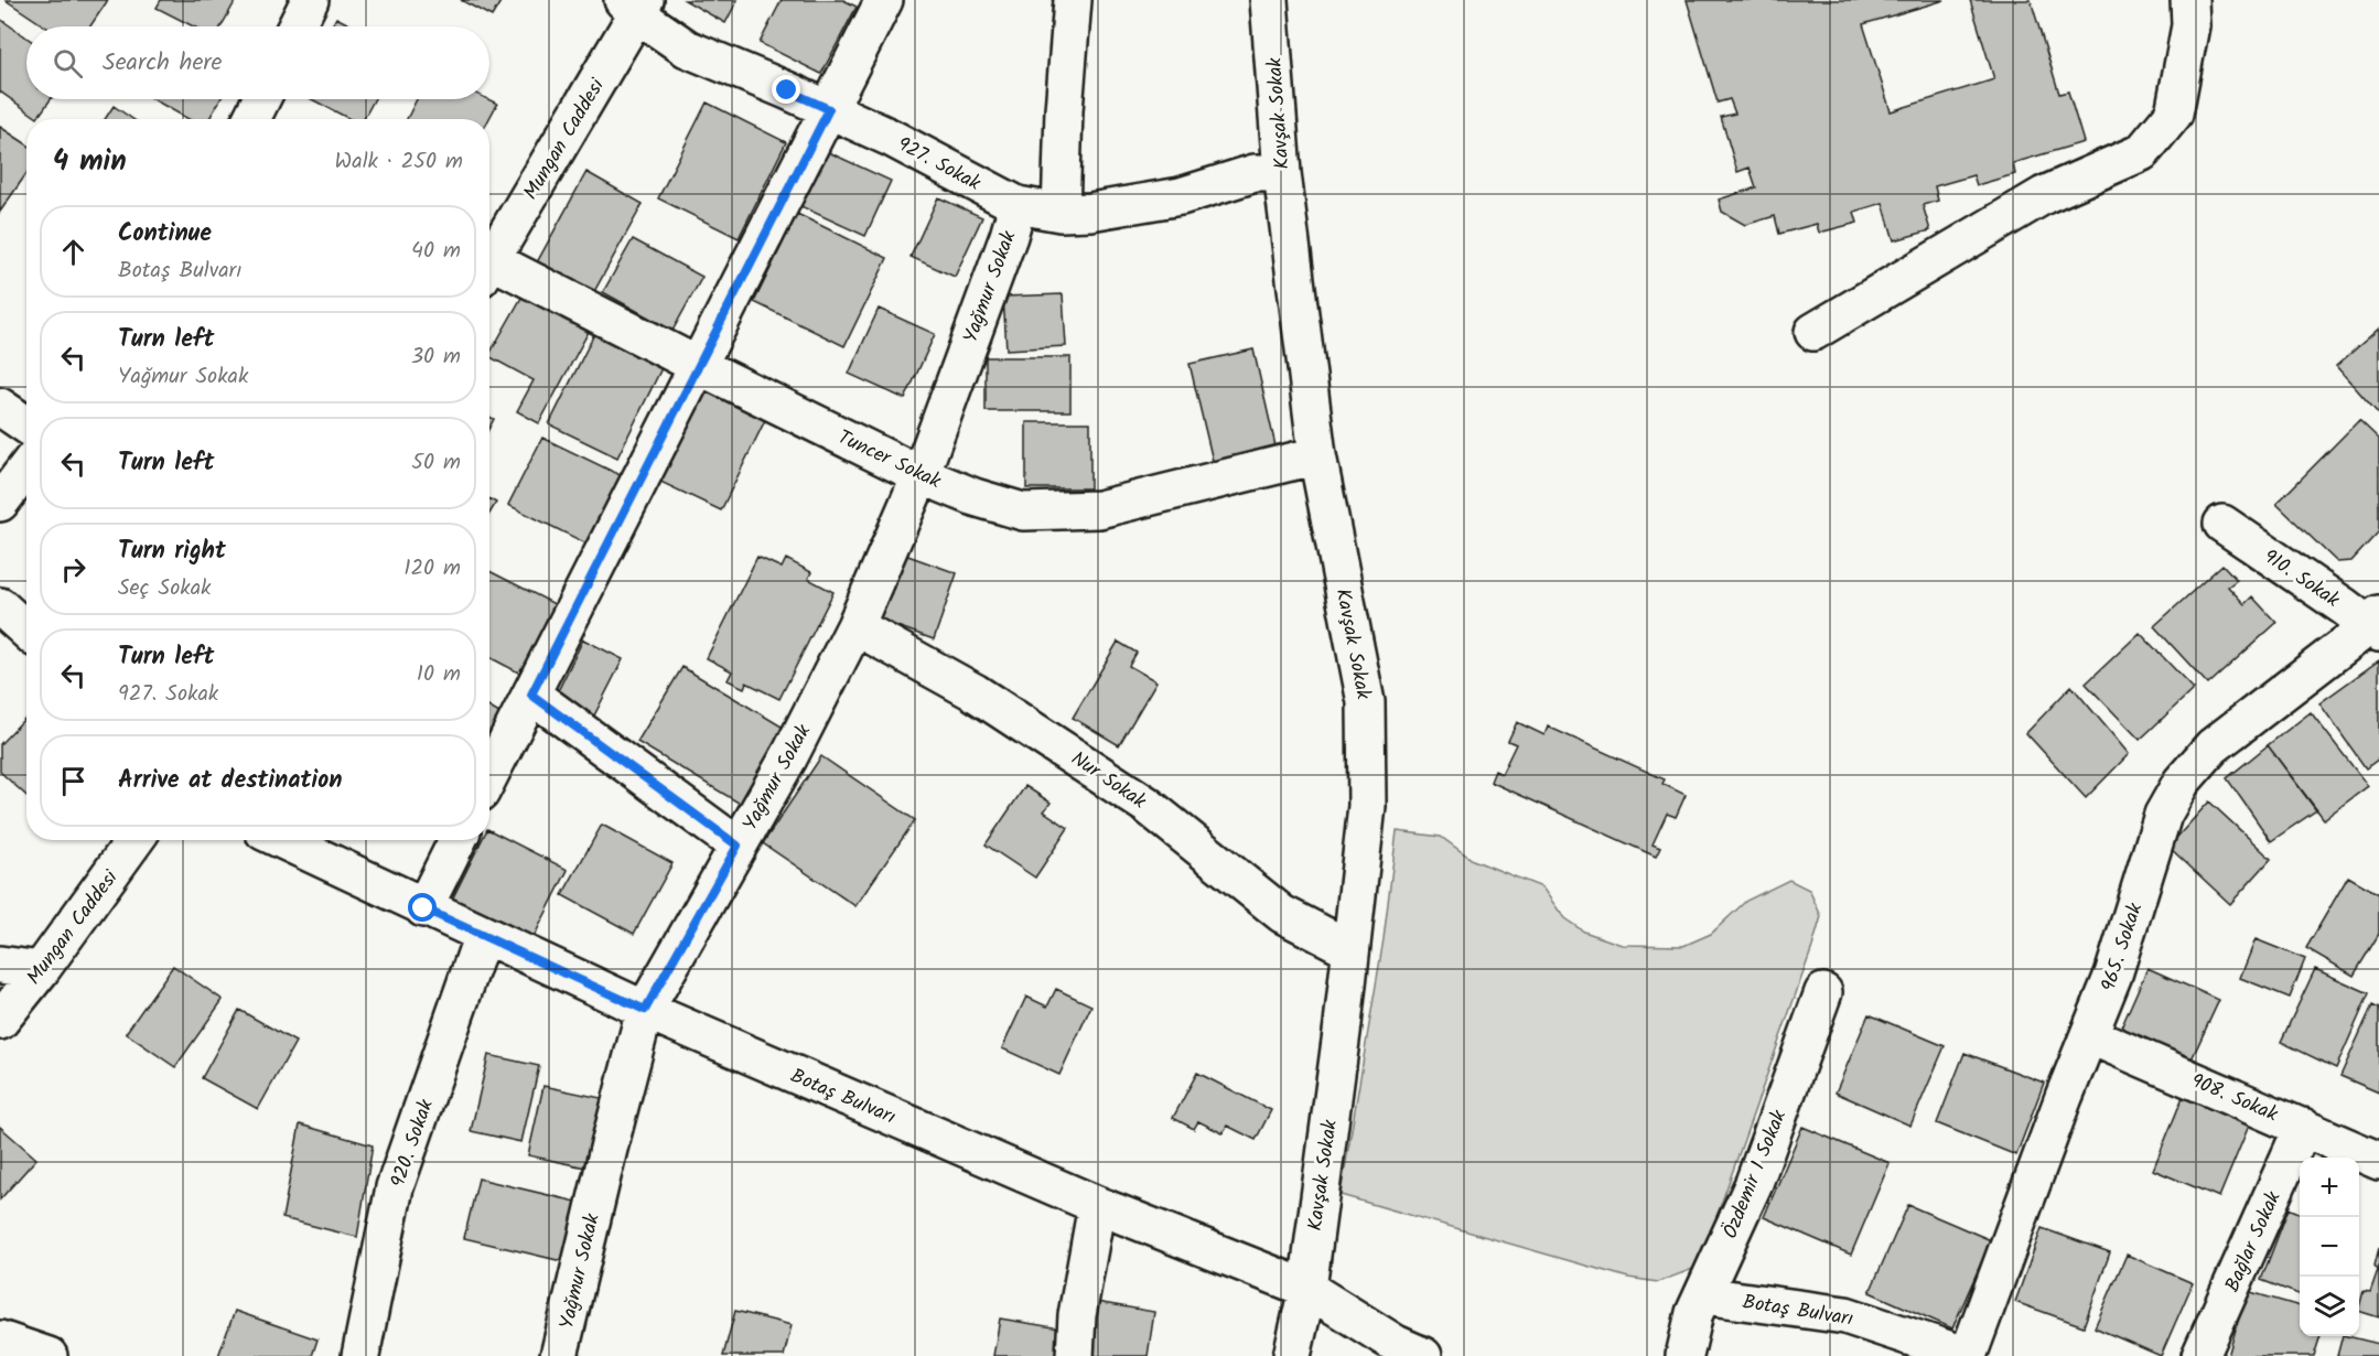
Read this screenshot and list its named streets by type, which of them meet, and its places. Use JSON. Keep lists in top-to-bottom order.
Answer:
{
  "streets": {
    "street": [
      "Kavşak Sokak",
      "Mungan Caddesi",
      "927. Sokak",
      "Yağmur Sokak",
      "Tuncer Sokak",
      "910. Sokak",
      "Nur Sokak",
      "965. Sokak",
      "Botaş Bulvarı",
      "908. Sokak",
      "920. Sokak",
      "Özdemir 1 Sokak",
      "Bağlar Sokak"
    ]
  },
  "crossings": [
    ["Kavşak Sokak", "927. Sokak"],
    ["Kavşak Sokak", "Tuncer Sokak"],
    ["Kavşak Sokak", "Nur Sokak"],
    ["Kavşak Sokak", "Botaş Bulvarı"],
    ["Mungan Caddesi", "927. Sokak"],
    ["927. Sokak", "Yağmur Sokak"],
    ["Yağmur Sokak", "Tuncer Sokak"],
    ["Yağmur Sokak", "Nur Sokak"],
    ["Yağmur Sokak", "Botaş Bulvarı"],
    ["910. Sokak", "965. Sokak"],
    ["965. Sokak", "Botaş Bulvarı"],
    ["965. Sokak", "908. Sokak"],
    ["Botaş Bulvarı", "920. Sokak"],
    ["Botaş Bulvarı", "Özdemir 1 Sokak"],
    ["908. Sokak", "Bağlar Sokak"]
  ],
  "page": {
    "search": "Search here",
    "heading": ["4 min", "Walk · 250 m"],
    "list": [
      ["Continue", "Botaş Bulvarı", "40 m"],
      ["Turn left", "Yağmur Sokak", "30 m"],
      ["Turn left", "50 m"],
      ["Turn right", "Seç Sokak", "120 m"],
      ["Turn left", "927. Sokak", "10 m"],
      "Arrive at destination"
    ],
    "map_buttons": ["+", "−"]
  }
}
